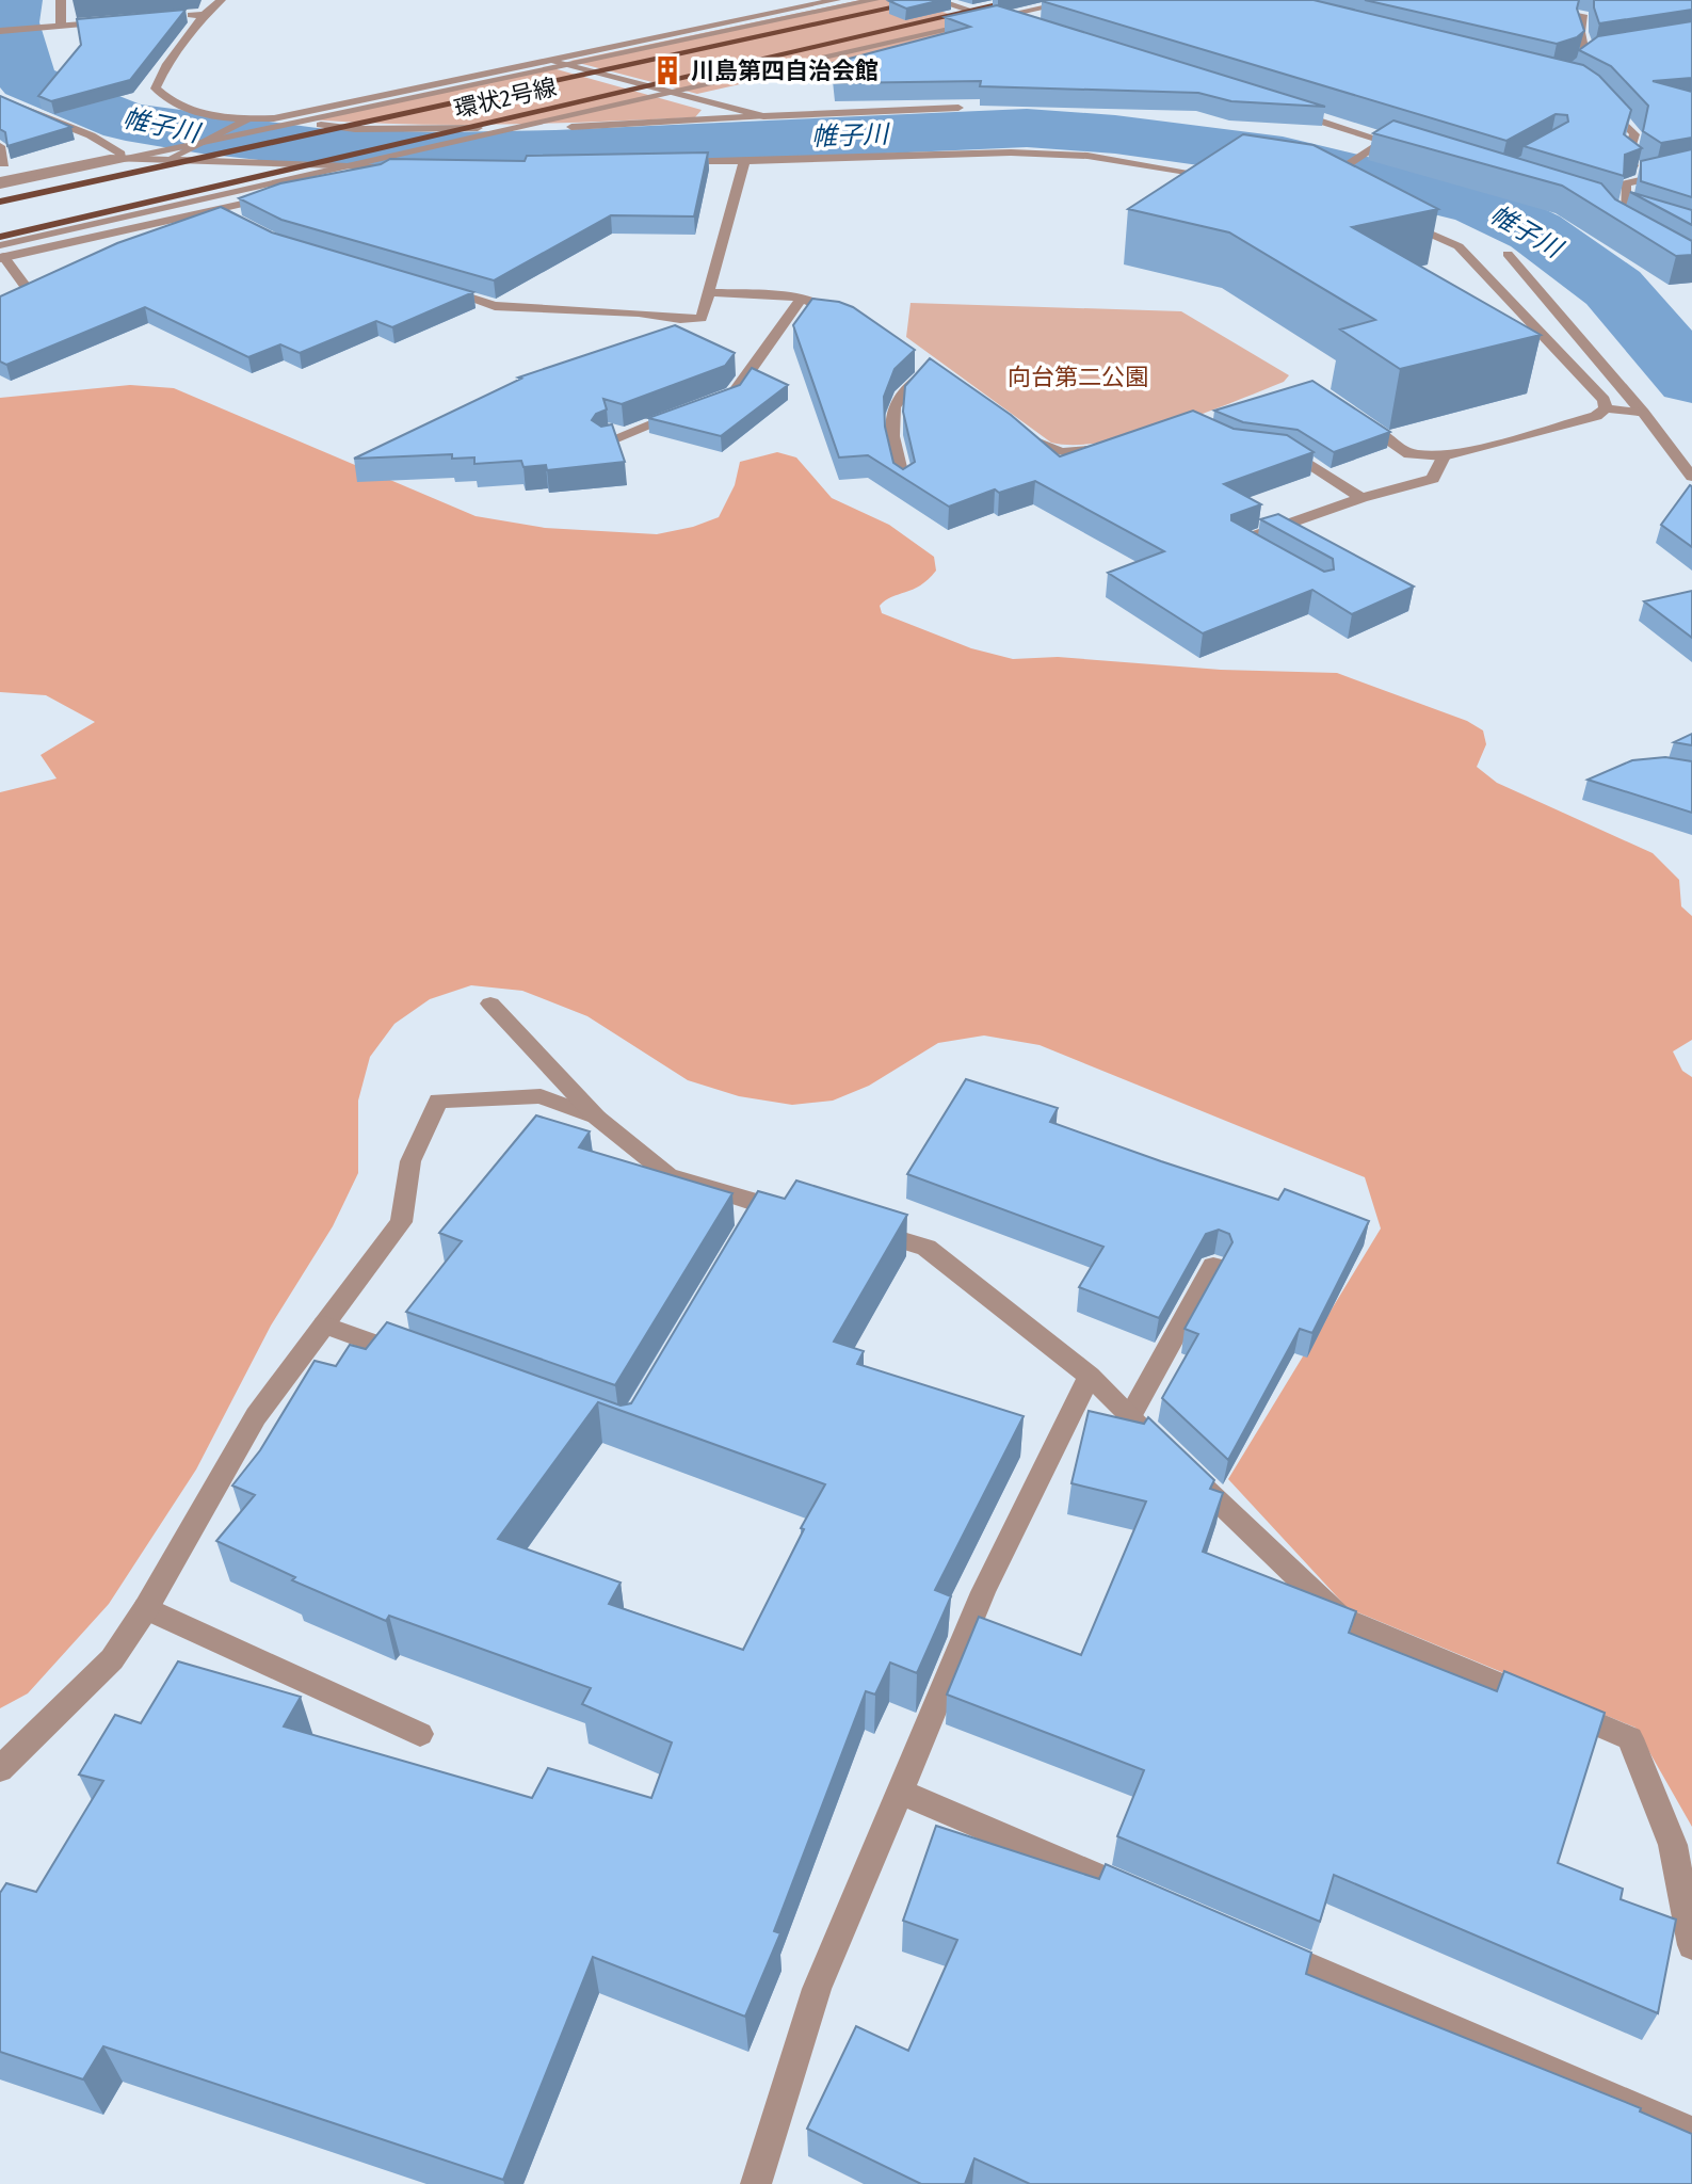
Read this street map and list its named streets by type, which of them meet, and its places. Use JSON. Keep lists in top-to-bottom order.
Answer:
{
  "streets": {
    "main road": ["環状2号線"]
  },
  "water": ["帷子川"],
  "parks": ["向台第二公園"],
  "places": {
    "building": ["川島第四自治会館"]
  }
}
